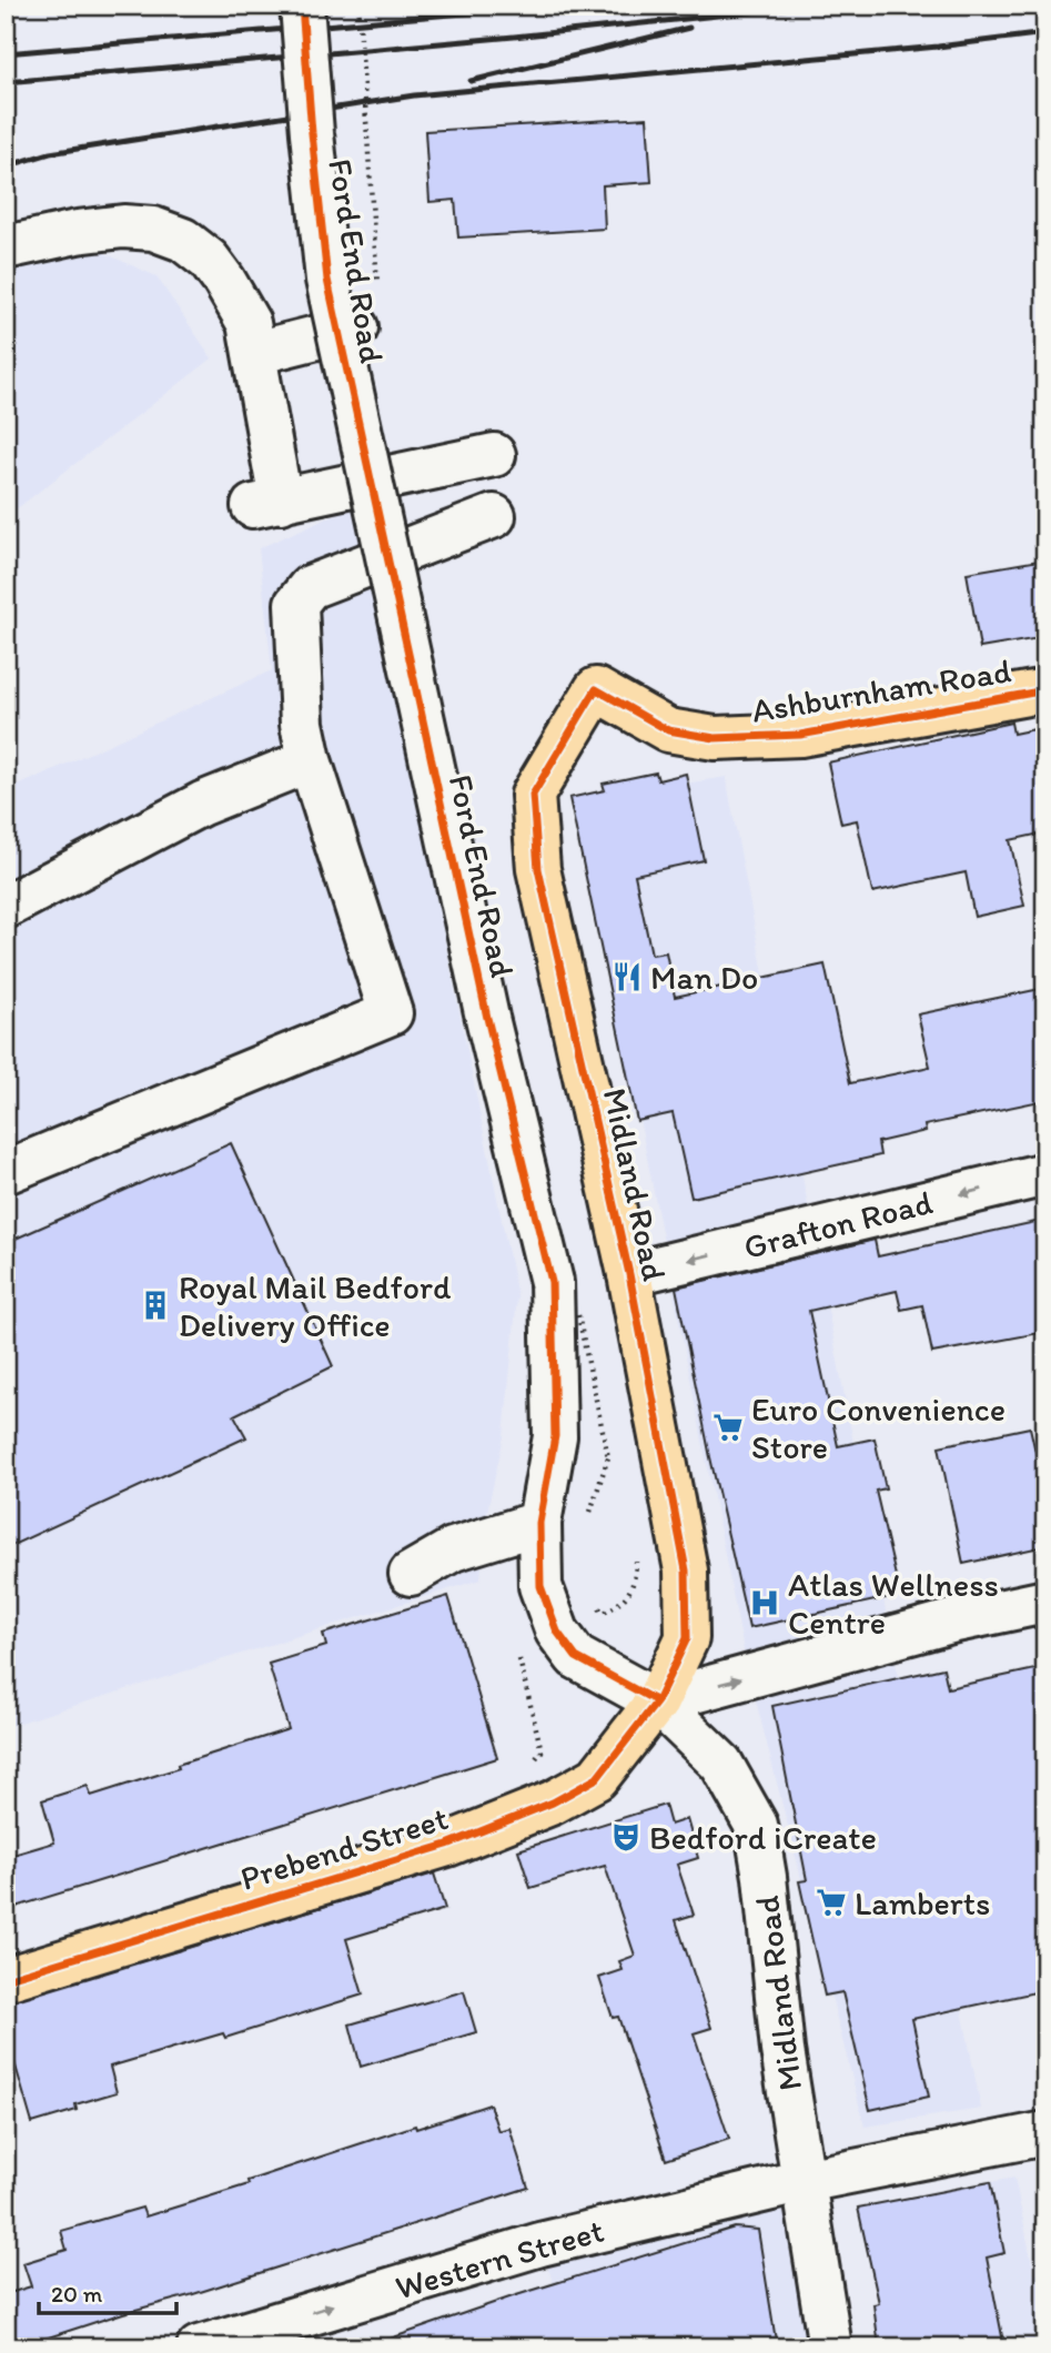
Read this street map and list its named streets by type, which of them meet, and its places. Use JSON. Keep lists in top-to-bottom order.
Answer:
{
  "streets": {
    "main road": ["Ashburnham Road", "Midland Road", "Prebend Street"],
    "street": ["Ford End Road", "Grafton Road", "Western Street"]
  },
  "crossings": [
    ["Ford End Road", "Midland Road"],
    ["Ford End Road", "Prebend Street"],
    ["Ashburnham Road", "Midland Road"],
    ["Midland Road", "Grafton Road"],
    ["Midland Road", "Prebend Street"],
    ["Midland Road", "Western Street"]
  ],
  "one_way": ["Grafton Road", "Western Street"],
  "places": {
    "restaurant": ["Man Do"],
    "building": ["Royal Mail Bedford Delivery Office"],
    "supermarket": ["Euro Convenience Store", "Lamberts"],
    "hospital": ["Atlas Wellness Centre"],
    "theatre": ["Bedford iCreate"]
  },
  "scale_bar": "20 m"
}
